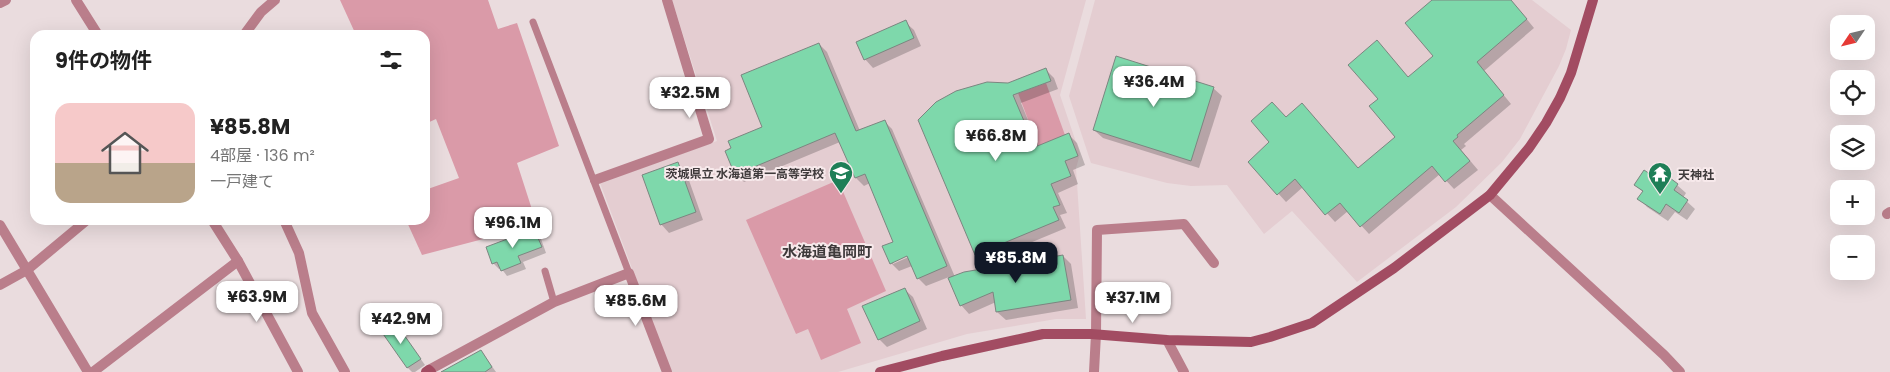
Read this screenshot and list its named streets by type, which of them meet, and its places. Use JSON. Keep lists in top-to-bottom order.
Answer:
{
  "districts": ["水海道亀岡町"],
  "places": {
    "school or university": ["茨城県立 水海道第一高等学校"],
    "temple": ["天神社"]
  },
  "north": "bottom left",
  "page": {
    "map_buttons": ["+", "−"],
    "heading": "9件の物件",
    "price": [
      "¥36.4M",
      "¥32.5M",
      "¥66.8M",
      "¥96.1M",
      "¥85.8M",
      "¥63.9M",
      "¥37.1M",
      "¥85.6M",
      "¥42.9M"
    ],
    "list": [
      {
        "name": "¥85.8M",
        "note": "4部屋 · 136 m² · 一戸建て"
      }
    ]
  }
}
